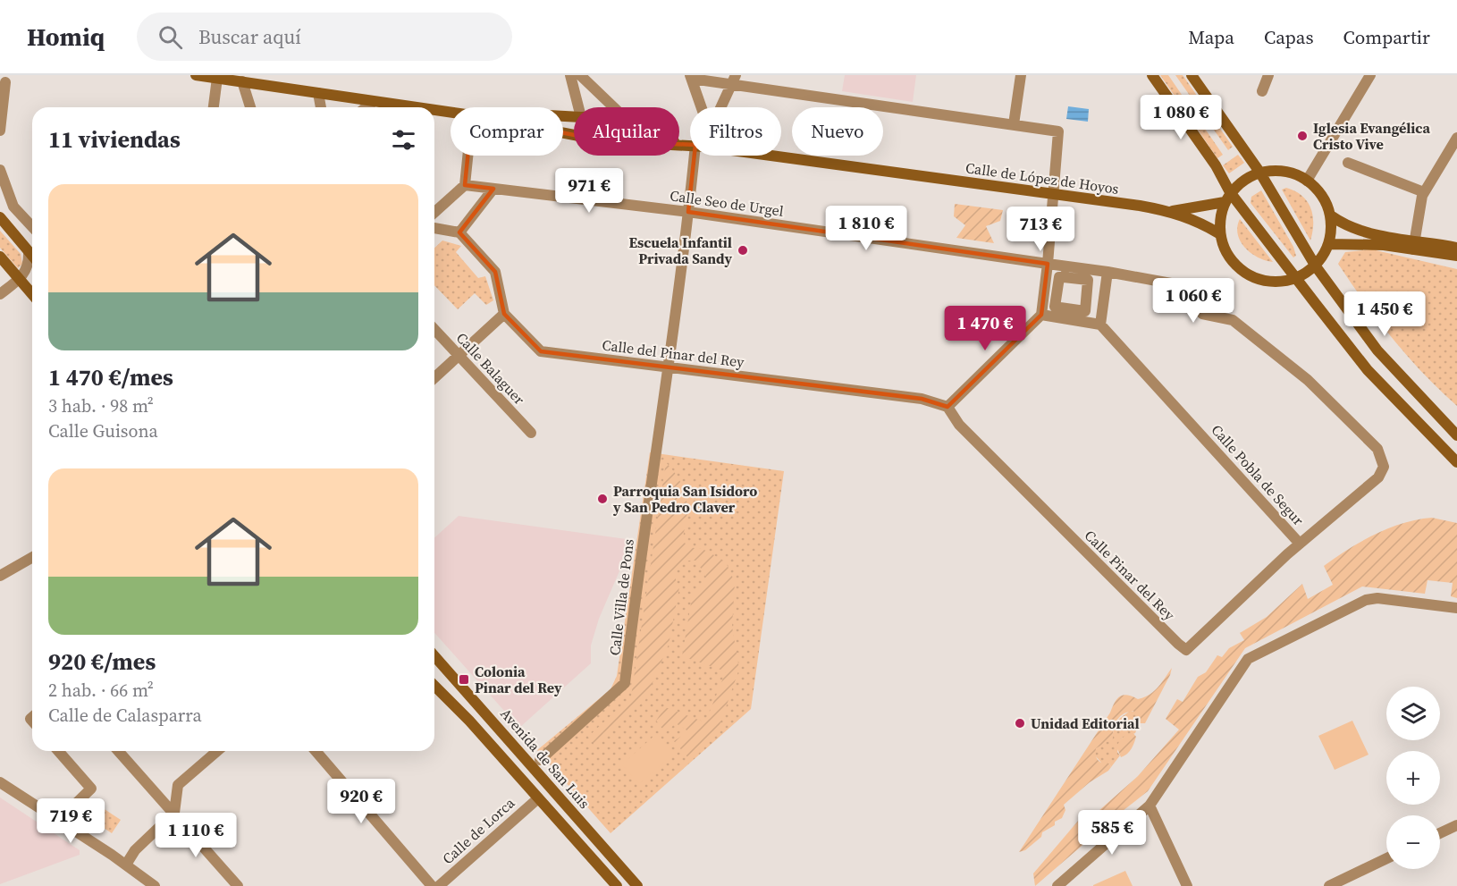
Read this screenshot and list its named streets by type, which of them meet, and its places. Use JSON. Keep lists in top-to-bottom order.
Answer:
{
  "streets": {
    "street": [
      "Calle de López de Hoyos",
      "Calle Seo de Urgel",
      "Calle del Pinar del Rey",
      "Calle Balaguer",
      "Calle Pobla de Segur",
      "Calle Pinar del Rey",
      "Calle Villa de Pons",
      "Avenida de San Luis",
      "Calle de Lorca"
    ]
  },
  "crossings": [
    ["Calle Seo de Urgel", "Calle Pobla de Segur"],
    ["Calle Seo de Urgel", "Calle Villa de Pons"],
    ["Calle del Pinar del Rey", "Calle Pinar del Rey"],
    ["Calle del Pinar del Rey", "Calle Villa de Pons"],
    ["Calle Pobla de Segur", "Calle Pinar del Rey"]
  ],
  "places": {
    "other": [
      "Iglesia Evangélica Cristo Vive",
      "Escuela Infantil Privada Sandy",
      "Parroquia San Isidoro y San Pedro Claver",
      "Unidad Editorial"
    ],
    "transit": ["Colonia Pinar del Rey"]
  },
  "page": {
    "header": "Homiq",
    "search": "Buscar aquí",
    "nav": ["Mapa", "Capas", "Compartir"],
    "price": [
      "1 080 €",
      "971 €",
      "1 810 €",
      "713 €",
      "1 060 €",
      "1 450 €",
      "1 470 €",
      "920 €",
      "719 €",
      "585 €",
      "1 110 €"
    ],
    "chip": [
      "Comprar",
      "Alquilar",
      "Filtros",
      "Nuevo"
    ],
    "heading": "11 viviendas",
    "list": [
      {
        "name": "1 470 €/mes",
        "note": "3 hab. · 98 m² · Calle Guisona"
      },
      {
        "name": "920 €/mes",
        "note": "2 hab. · 66 m² · Calle de Calasparra"
      }
    ],
    "map_buttons": ["+", "−"]
  }
}
